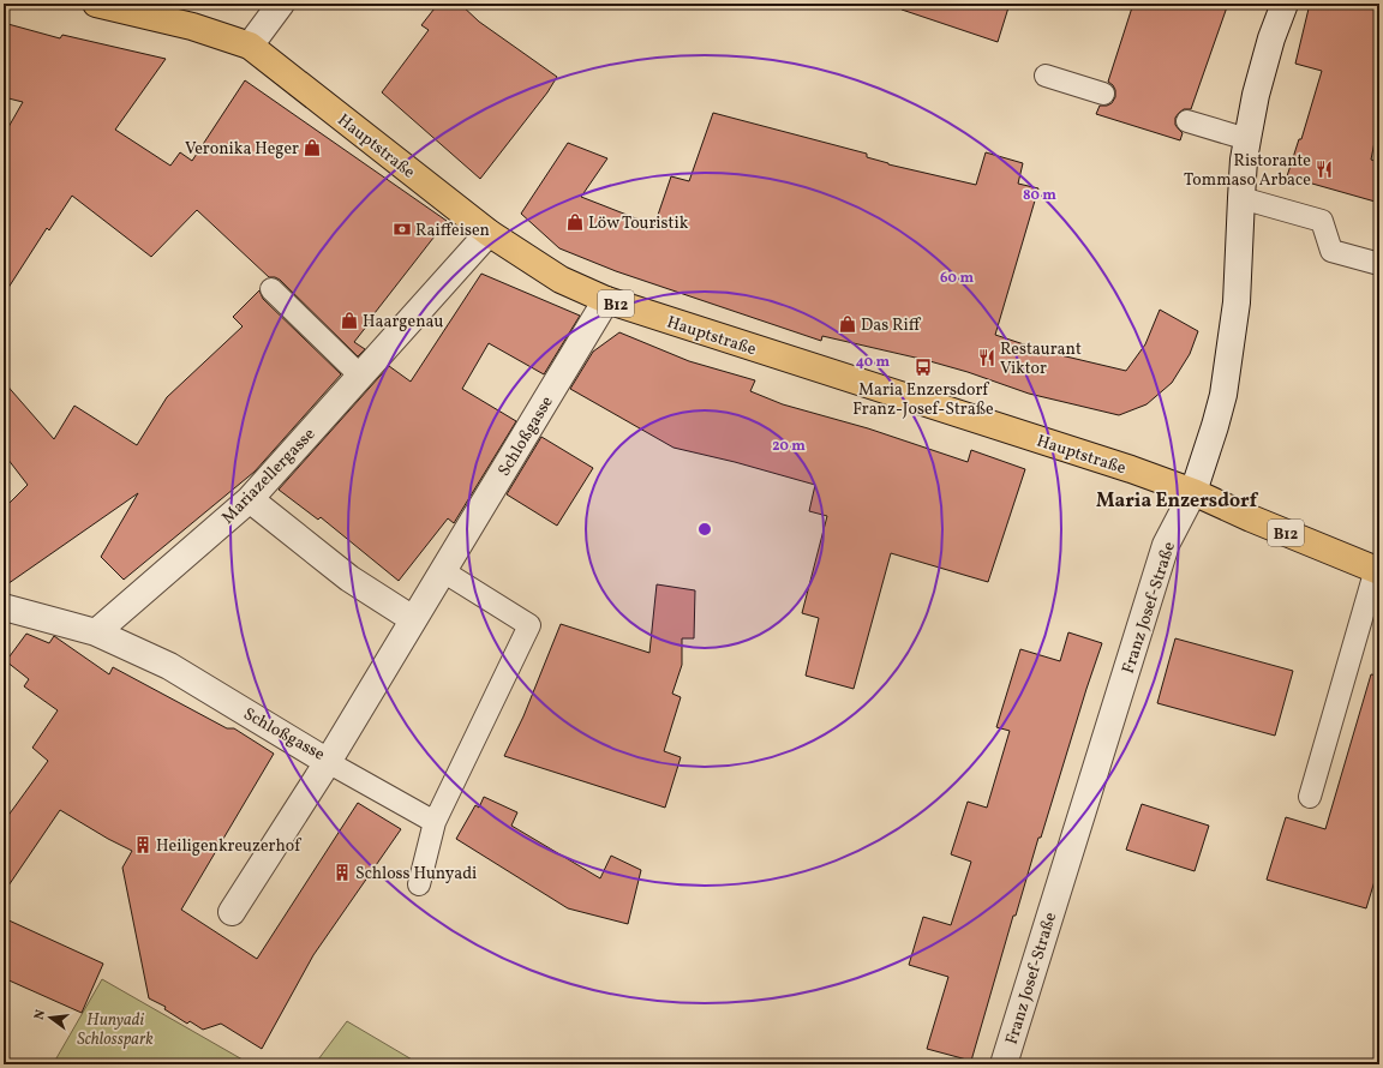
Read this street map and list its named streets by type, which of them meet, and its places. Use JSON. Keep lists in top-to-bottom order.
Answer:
{
  "streets": {
    "main road": ["Hauptstraße", "B12"],
    "street": ["Schloßgasse", "Mariazellergasse", "Franz Josef-Straße"]
  },
  "crossings": [
    ["Hauptstraße", "Schloßgasse"],
    ["Hauptstraße", "Mariazellergasse"],
    ["Hauptstraße", "Franz Josef-Straße"],
    ["Schloßgasse", "Mariazellergasse"]
  ],
  "districts": ["Maria Enzersdorf"],
  "parks": ["Hunyadi Schlosspark"],
  "places": {
    "shop": [
      "Veronika Heger",
      "Löw Touristik",
      "Haargenau",
      "Das Riff"
    ],
    "restaurant": ["Ristorante Tommaso Arbace", "Restaurant Viktor"],
    "bank": ["Raiffeisen"],
    "bus stop": ["Maria Enzersdorf Franz-Josef-Straße"],
    "building": ["Heiligenkreuzerhof", "Schloss Hunyadi"]
  },
  "north": "left",
  "rings": [
    "80 m",
    "60 m",
    "40 m",
    "20 m"
  ]
}
